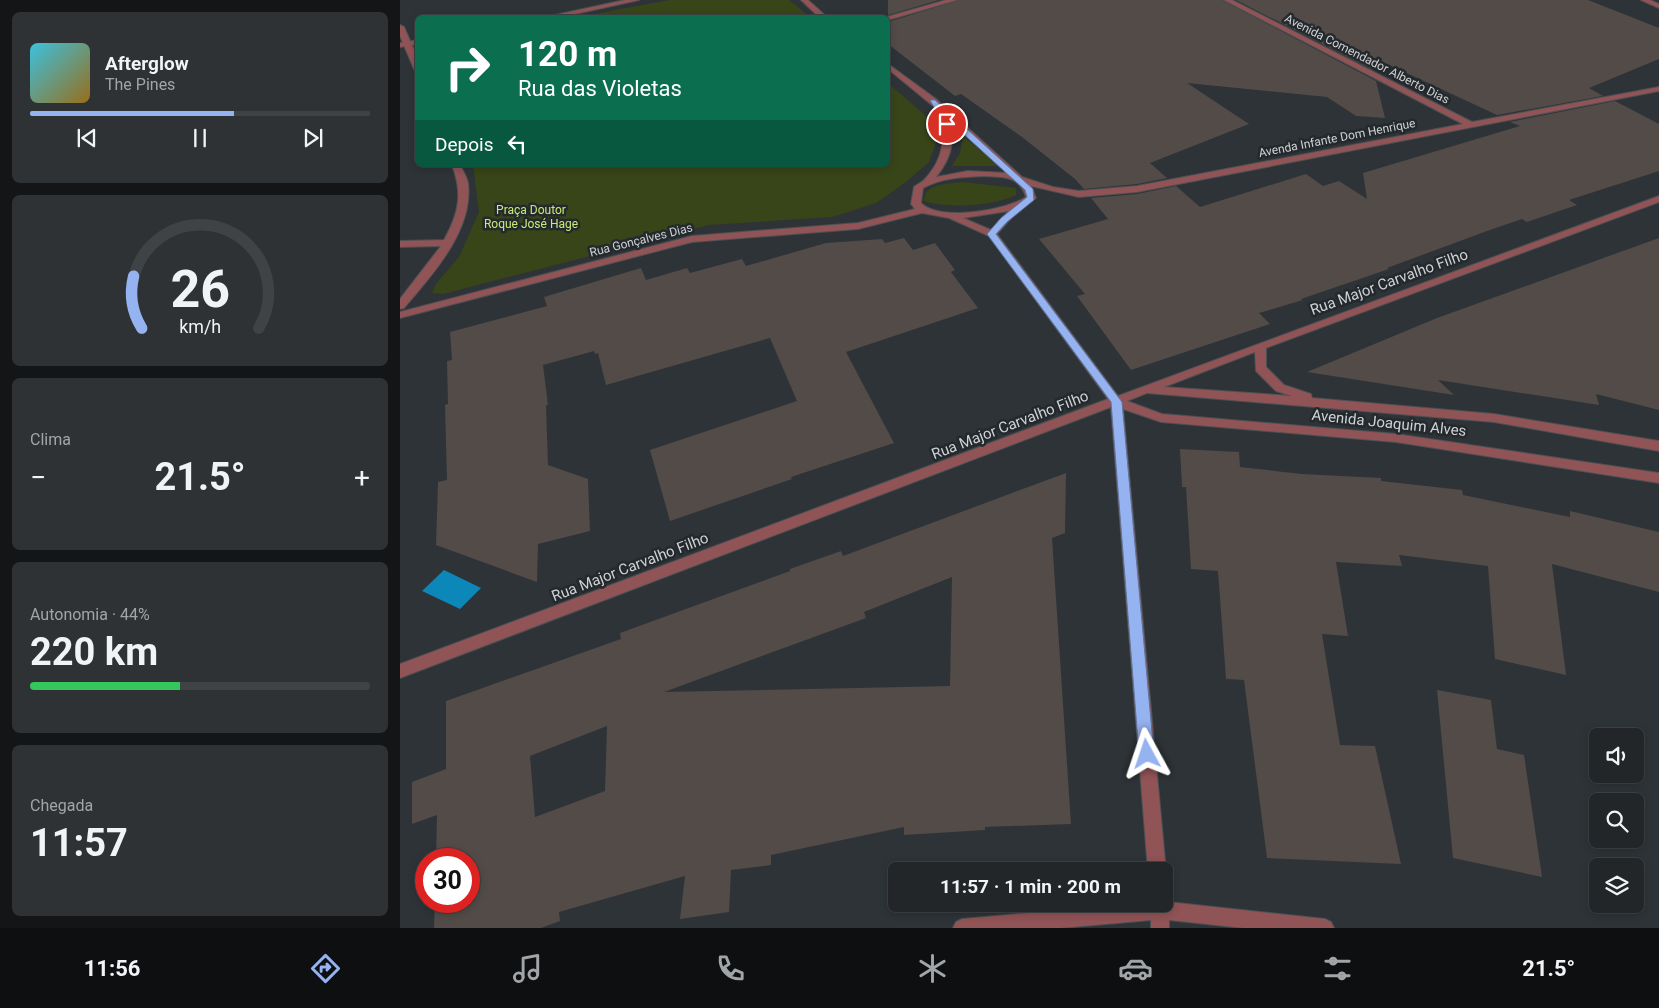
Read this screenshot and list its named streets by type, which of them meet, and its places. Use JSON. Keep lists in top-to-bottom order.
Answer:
{
  "streets": {
    "street": [
      "Avenida Comendador Alberto Dias",
      "Avenda Infante Dom Henrique",
      "Rua Gonçalves Dias",
      "Rua Major Carvalho Filho",
      "Avenida Joaquim Alves"
    ]
  },
  "crossings": [
    ["Avenida Comendador Alberto Dias", "Avenda Infante Dom Henrique"],
    ["Rua Major Carvalho Filho", "Avenida Joaquim Alves"]
  ],
  "parks": ["Praça Doutor Roque José Hage"],
  "page": {
    "turn": ["120 m", "Rua das Violetas"],
    "song": ["Afterglow", "The Pines"],
    "then": "Depois",
    "tile": [
      "Clima",
      ["Autonomia · 44%", "220 km"],
      ["Chegada", "11:57"]
    ],
    "heat": ["−", "21.5°", "+"],
    "limit": "30",
    "trip": "11:57 · 1 min · 200 m",
    "tabs": ["11:56", "21.5°"],
    "gauge": ["26", "km/h"]
  }
}
